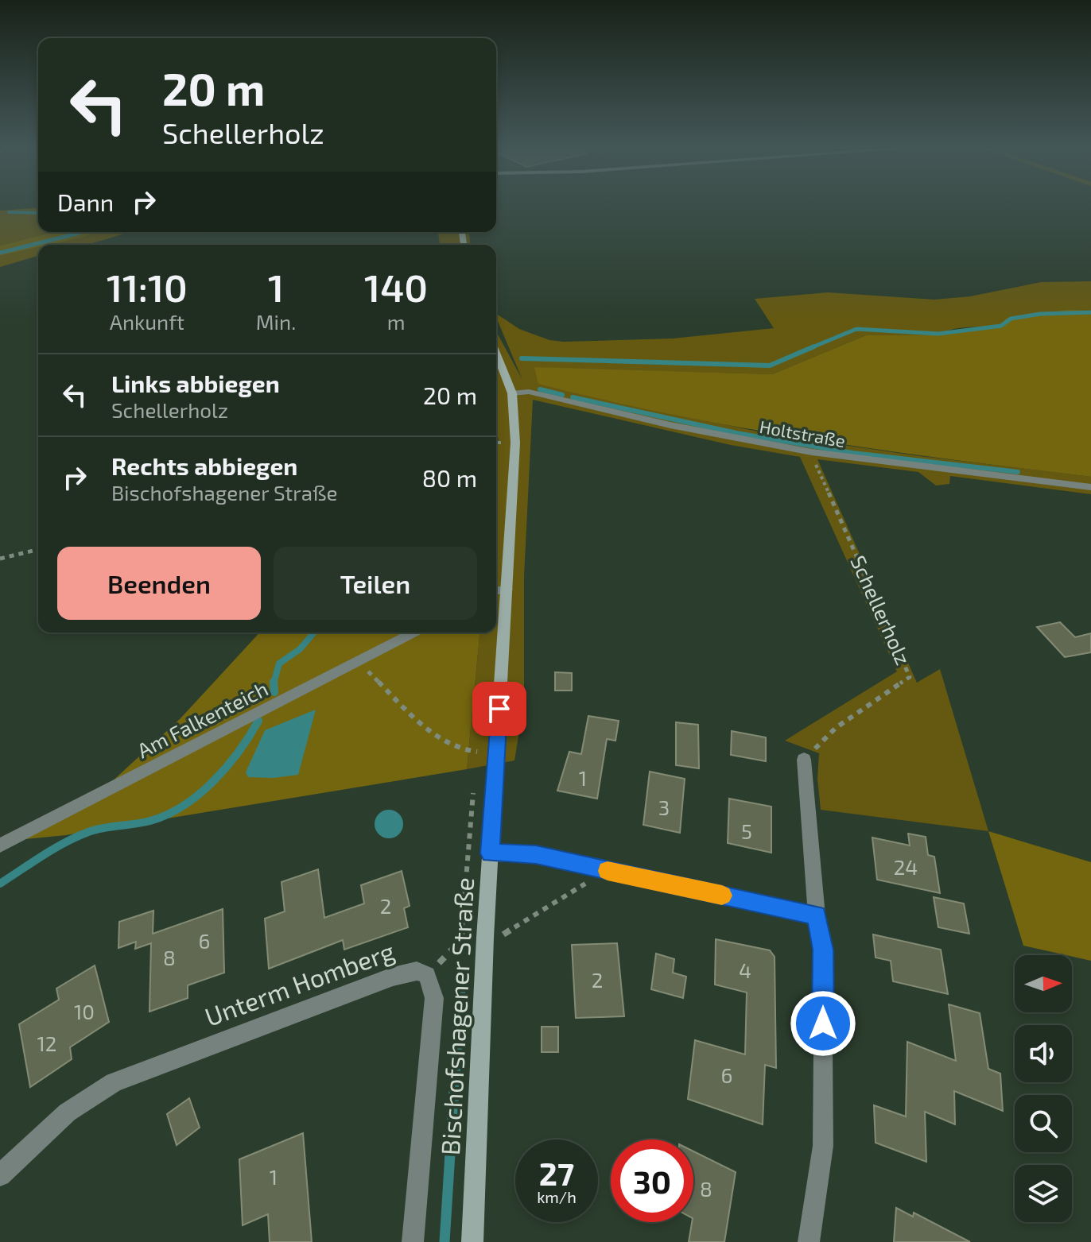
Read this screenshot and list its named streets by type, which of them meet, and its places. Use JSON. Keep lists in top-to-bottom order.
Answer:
{
  "streets": {
    "street": ["Holtstraße", "Unterm Homberg", "Bischofshagener Straße"],
    "lane": ["Am Falkenteich"],
    "path": ["Schellerholz"]
  },
  "crossings": [
    ["Holtstraße", "Schellerholz"],
    ["Holtstraße", "Bischofshagener Straße"]
  ],
  "house_numbers": [
    "1",
    "3",
    "5",
    "24",
    "2",
    "6",
    "8",
    "4",
    "2",
    "10",
    "12",
    "6",
    "1",
    "8"
  ],
  "north": "right",
  "page": {
    "turn": ["20 m", "Schellerholz"],
    "then": "Dann",
    "eta": [
      "11:10",
      "Ankunft",
      "1",
      "Min.",
      "140",
      "m"
    ],
    "list": [
      {
        "name": "Links abbiegen",
        "note": "Schellerholz",
        "value": "20 m"
      },
      {
        "name": "Rechts abbiegen",
        "note": "Bischofshagener Straße",
        "value": "80 m"
      }
    ],
    "buttons": ["Beenden", "Teilen"],
    "speed": "27 km/h",
    "limit": "30"
  }
}
